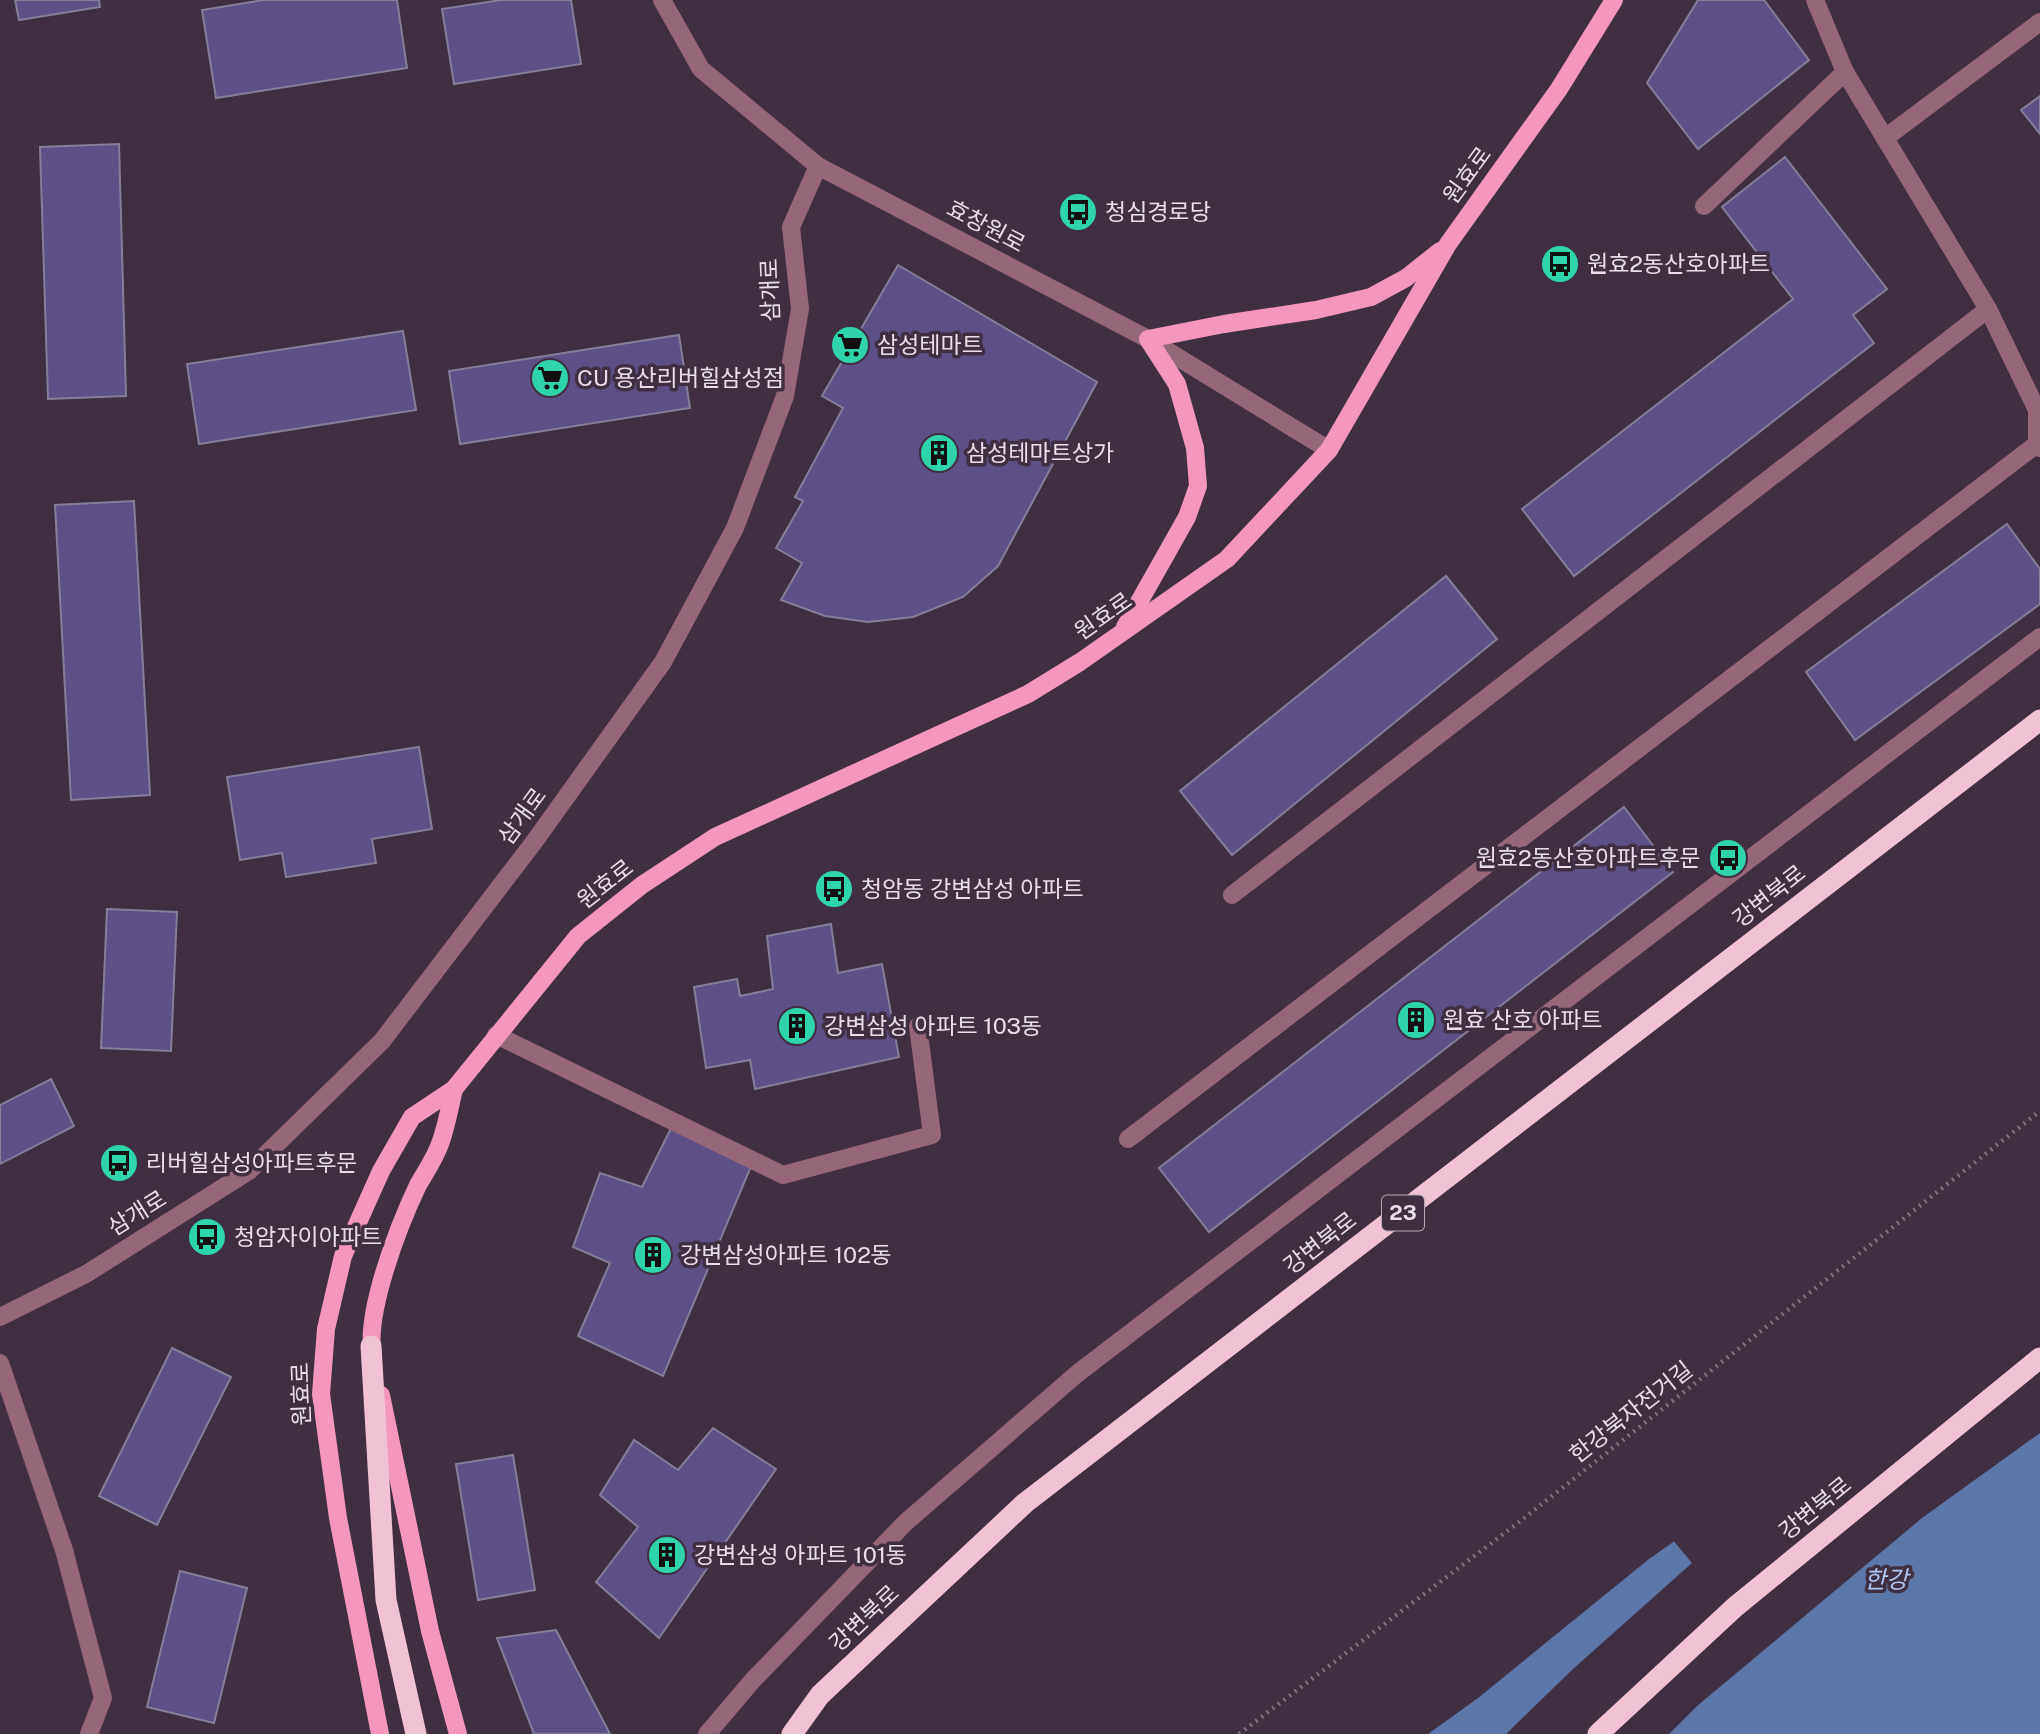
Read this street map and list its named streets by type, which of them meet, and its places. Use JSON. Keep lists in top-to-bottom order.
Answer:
{
  "streets": {
    "highway": ["강변북로", "23"],
    "main road": ["원효로"],
    "street": ["효창원로", "삼개로"],
    "path": ["한강북자전거길"]
  },
  "crossings": [
    ["원효로", "효창원로"],
    ["효창원로", "삼개로"]
  ],
  "water": ["한강"],
  "places": {
    "bus stop": [
      "청심경로당",
      "원효2동산호아파트",
      "원효2동산호아파트후문",
      "청암동 강변삼성 아파트",
      "리버힐삼성아파트후문",
      "청암자이아파트"
    ],
    "supermarket": ["삼성테마트", "CU 용산리버힐삼성점"],
    "building": [
      "삼성테마트상가",
      "원효 산호 아파트",
      "강변삼성 아파트 103동",
      "강변삼성아파트 102동",
      "강변삼성 아파트 101동"
    ]
  }
}
